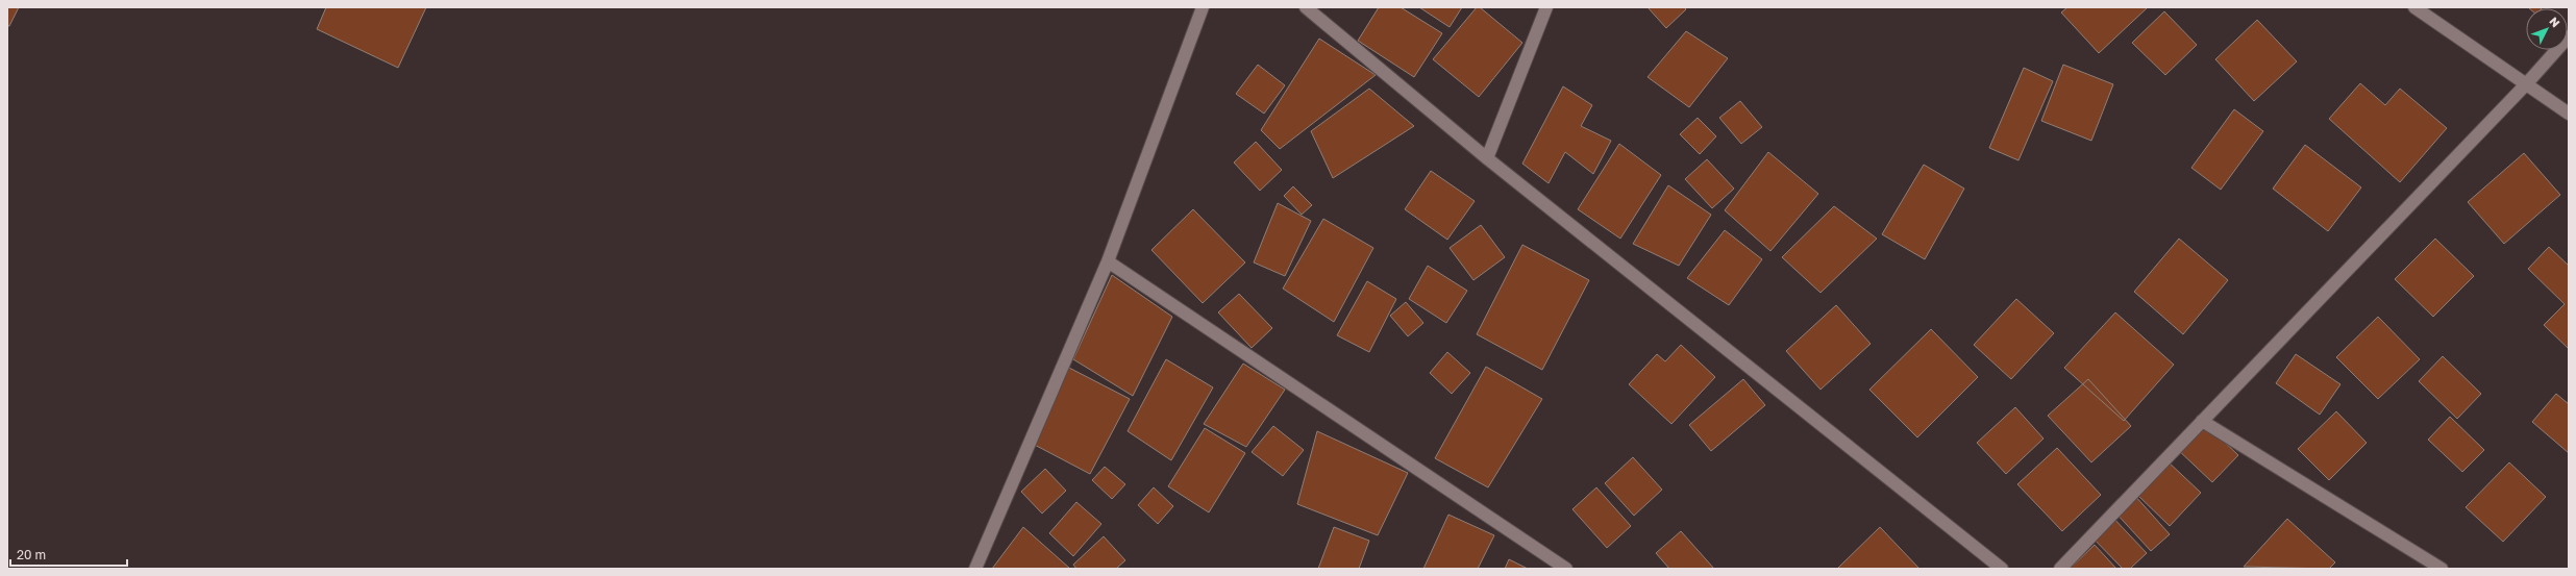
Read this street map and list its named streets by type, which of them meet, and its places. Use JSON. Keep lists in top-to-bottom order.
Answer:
{
  "scale_bar": "20 m",
  "north": "top right"
}
